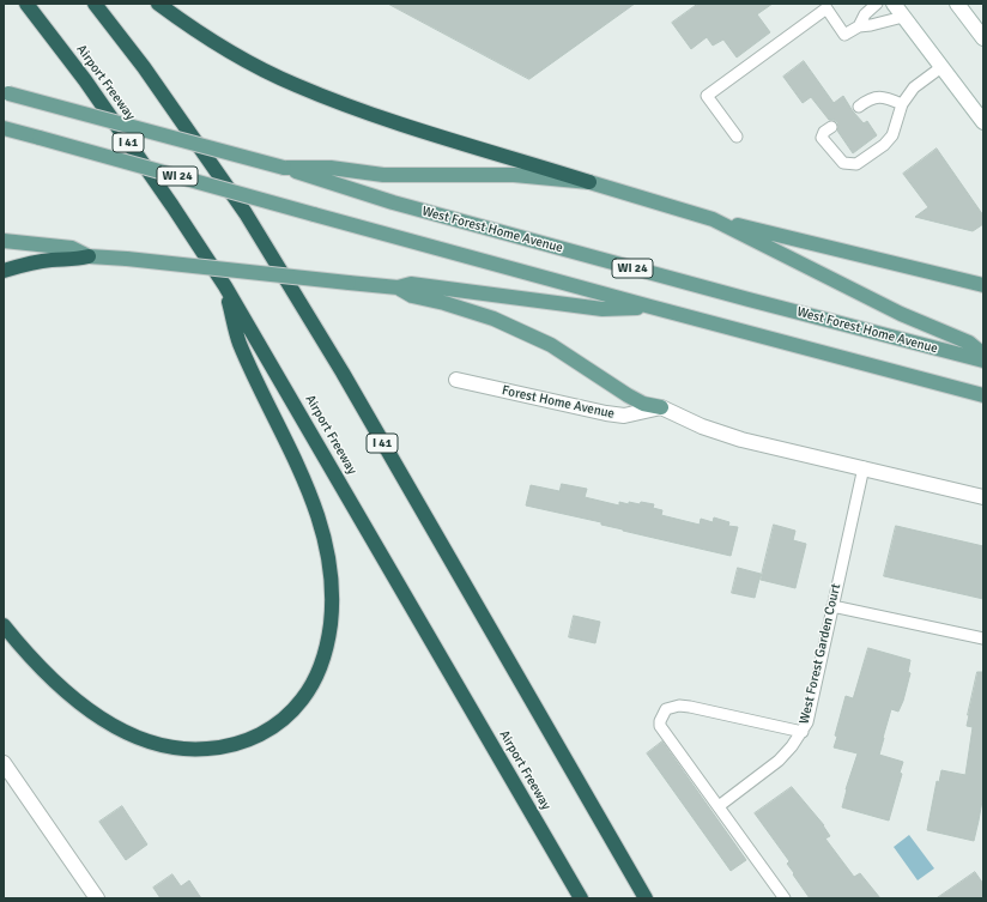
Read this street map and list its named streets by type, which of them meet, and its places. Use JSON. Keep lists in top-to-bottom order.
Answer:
{
  "streets": {
    "highway": ["Airport Freeway", "I 41"],
    "main road": ["WI 24", "West Forest Home Avenue"],
    "street": ["Forest Home Avenue"],
    "lane": ["West Forest Garden Court"]
  }
}
